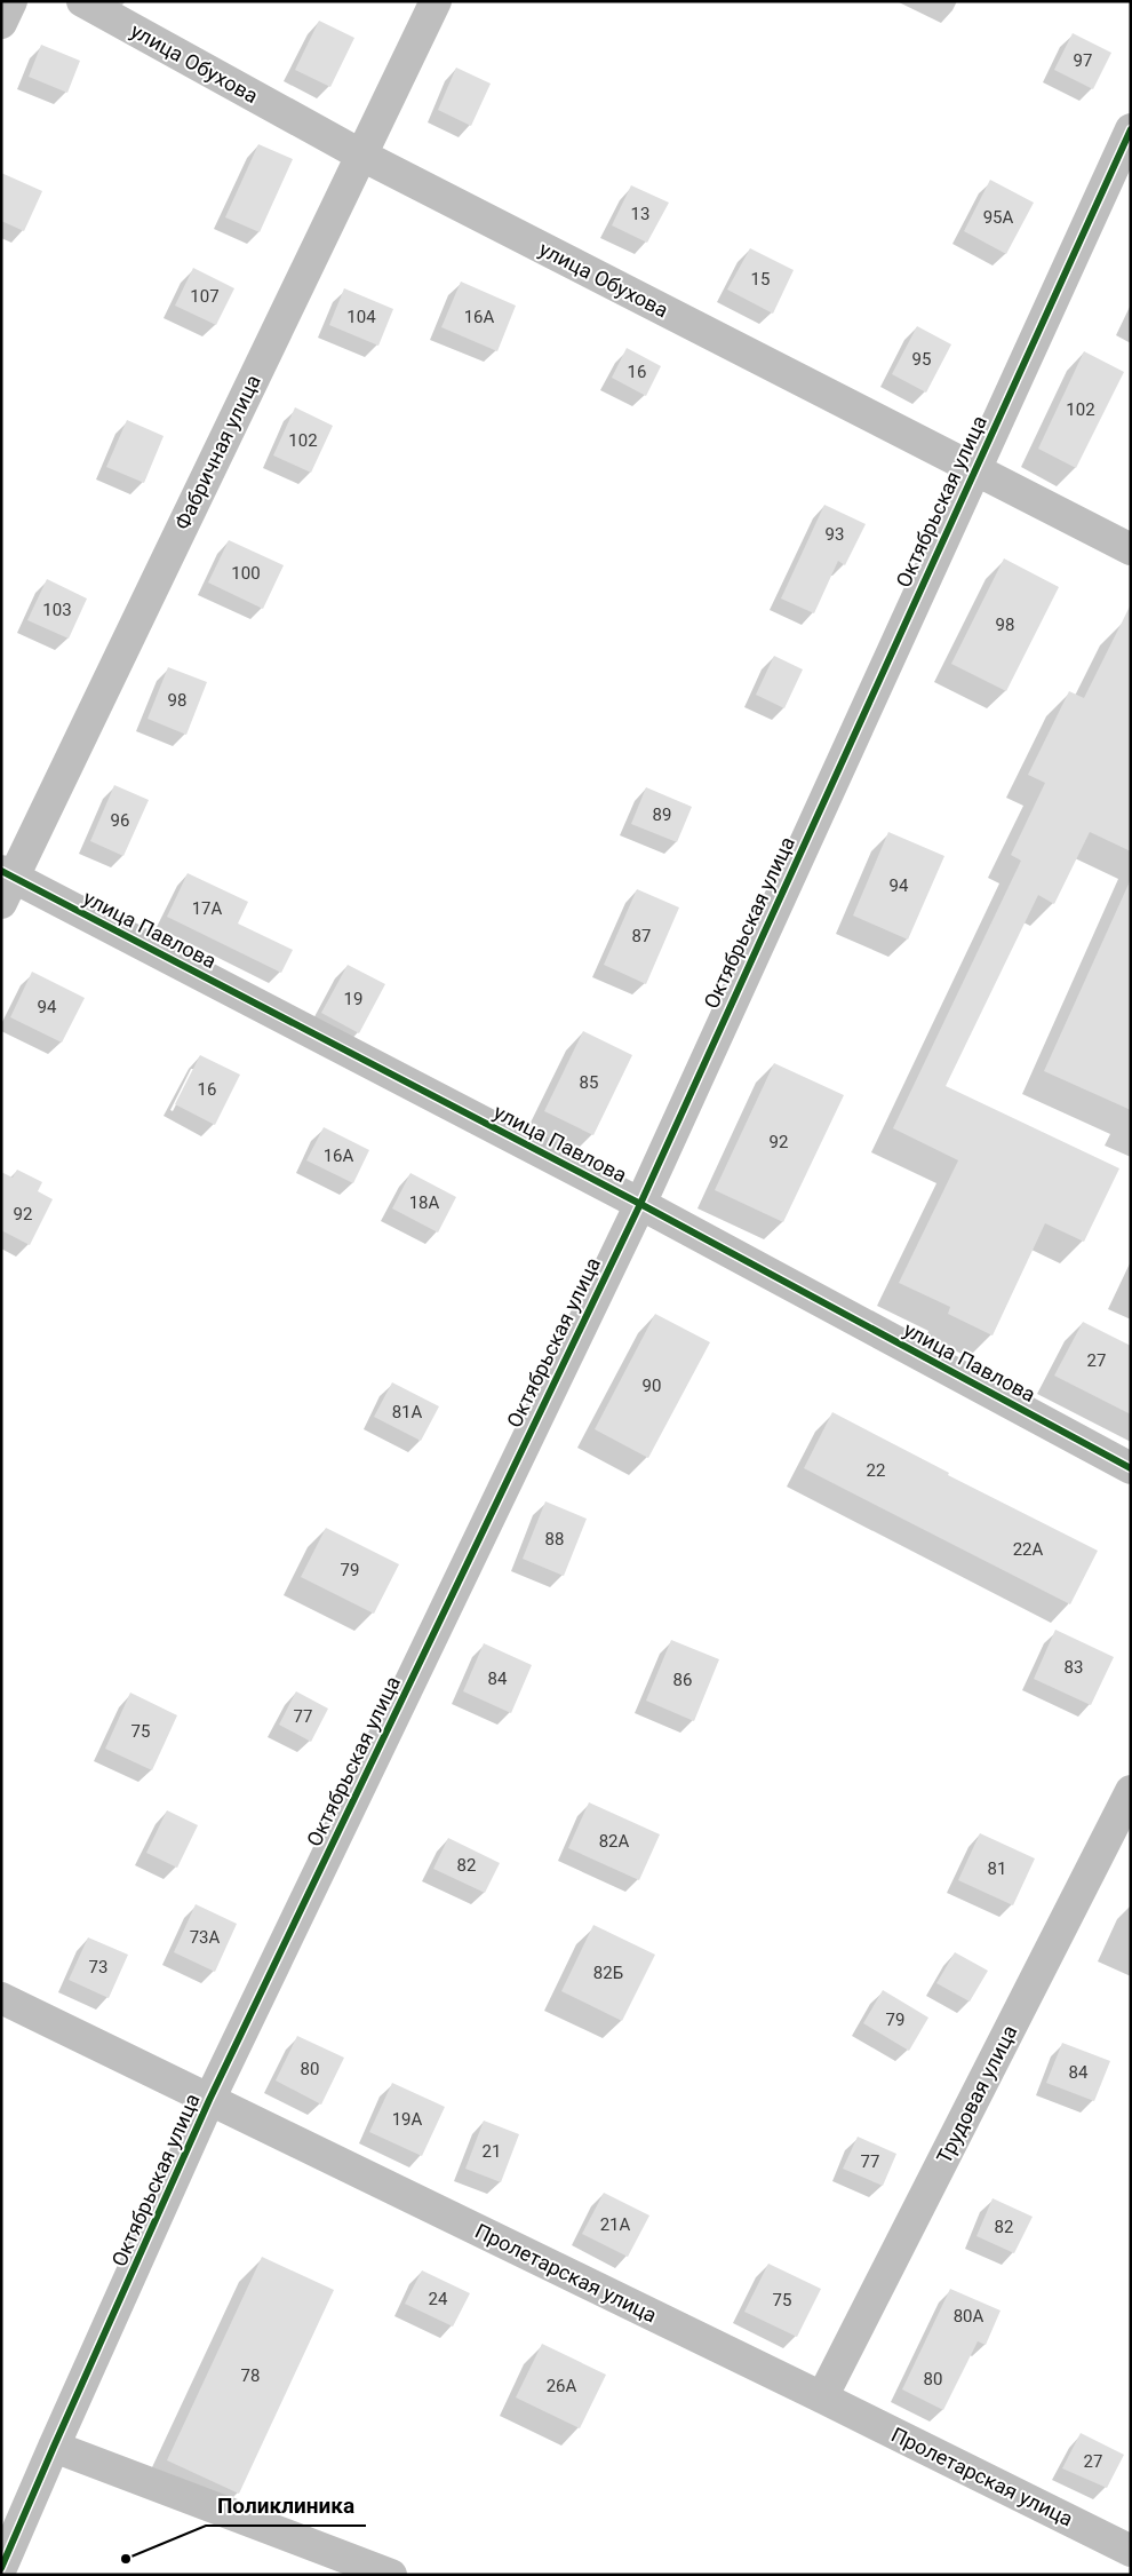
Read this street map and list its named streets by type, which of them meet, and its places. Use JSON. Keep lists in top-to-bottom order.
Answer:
{
  "streets": {
    "street": [
      "улица Обухова",
      "Фабричная улица",
      "Октябрьская улица",
      "улица Павлова",
      "Трудовая улица",
      "Пролетарская улица"
    ]
  },
  "crossings": [
    ["улица Обухова", "Фабричная улица"],
    ["улица Обухова", "Октябрьская улица"],
    ["Фабричная улица", "улица Павлова"],
    ["Октябрьская улица", "улица Павлова"],
    ["Октябрьская улица", "Пролетарская улица"],
    ["Трудовая улица", "Пролетарская улица"]
  ],
  "places": ["Поликлиника"],
  "house_numbers": [
    "97",
    "13",
    "95А",
    "15",
    "107",
    "104",
    "16А",
    "95",
    "16",
    "102",
    "102",
    "93",
    "100",
    "103",
    "98",
    "98",
    "89",
    "96",
    "94",
    "17А",
    "87",
    "19",
    "94",
    "85",
    "16",
    "92",
    "16А",
    "18А",
    "92",
    "27",
    "90",
    "81А",
    "22",
    "88",
    "22А",
    "79",
    "83",
    "84",
    "86",
    "77",
    "75",
    "82А",
    "82",
    "81",
    "73А",
    "73",
    "82Б",
    "79",
    "80",
    "84",
    "19А",
    "21",
    "77",
    "21А",
    "82",
    "24",
    "75",
    "80А",
    "78",
    "80",
    "26А",
    "27"
  ]
}
